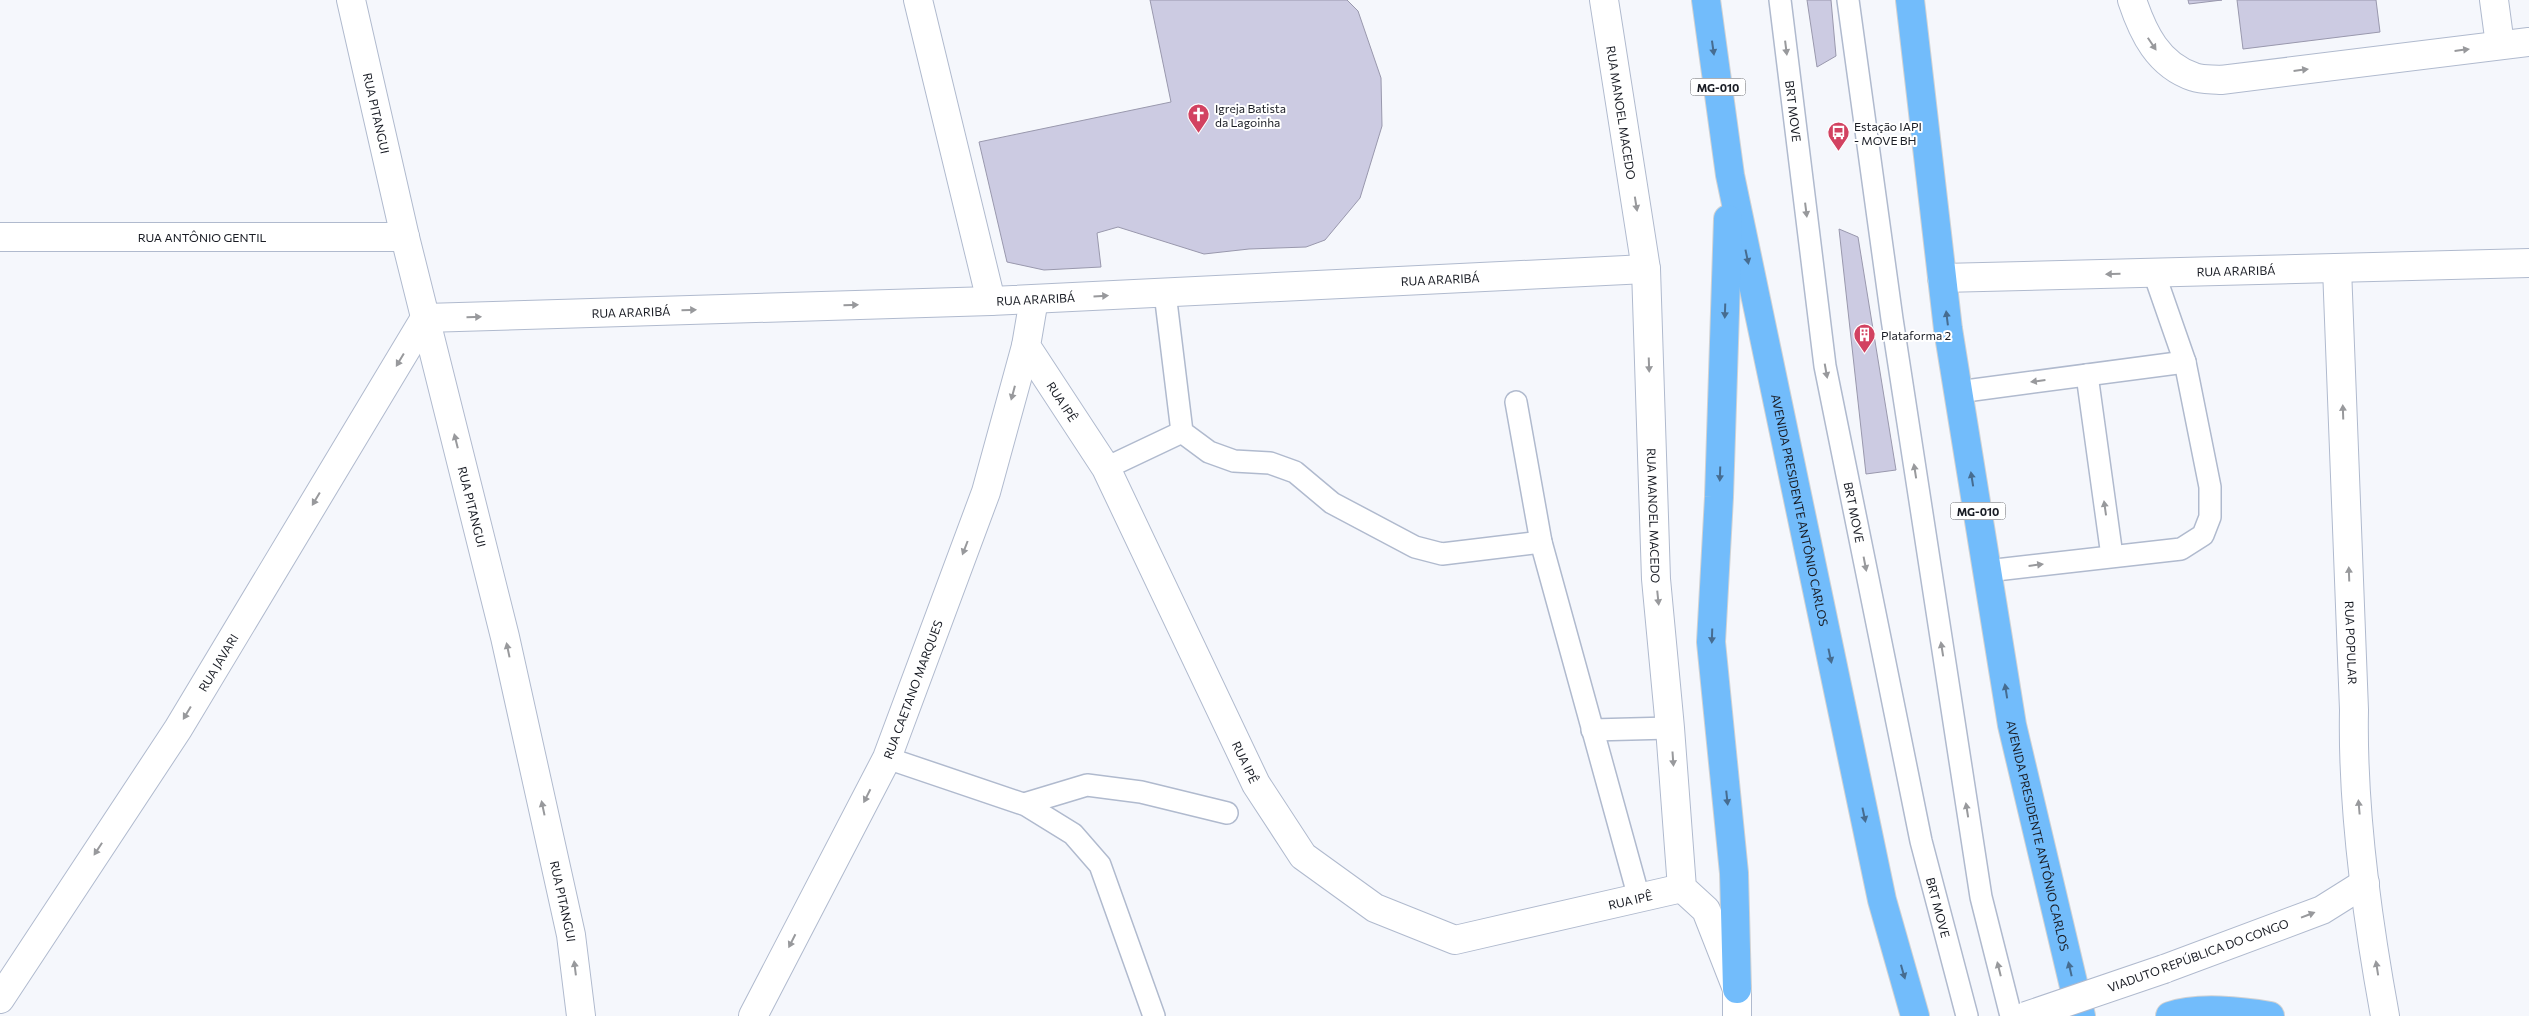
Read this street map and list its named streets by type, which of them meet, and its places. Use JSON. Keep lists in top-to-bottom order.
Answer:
{
  "streets": {
    "highway": ["MG-010", "AVENIDA PRESIDENTE ANTÔNIO CARLOS"],
    "street": [
      "RUA MANOEL MACEDO",
      "RUA PITANGUI",
      "RUA ANTÔNIO GENTIL",
      "RUA ARARIBÁ",
      "RUA IPÊ",
      "RUA POPULAR",
      "RUA JAVARI",
      "RUA CAETANO MARQUES",
      "VIADUTO REPÚBLICA DO CONGO"
    ],
    "lane": ["BRT MOVE"]
  },
  "crossings": [
    ["RUA MANOEL MACEDO", "RUA ARARIBÁ"],
    ["RUA MANOEL MACEDO", "RUA IPÊ"],
    ["RUA PITANGUI", "RUA ANTÔNIO GENTIL"],
    ["RUA PITANGUI", "RUA ARARIBÁ"],
    ["RUA PITANGUI", "RUA JAVARI"],
    ["RUA ARARIBÁ", "AVENIDA PRESIDENTE ANTÔNIO CARLOS"],
    ["RUA ARARIBÁ", "RUA POPULAR"],
    ["RUA ARARIBÁ", "RUA JAVARI"],
    ["RUA IPÊ", "RUA CAETANO MARQUES"],
    ["RUA POPULAR", "VIADUTO REPÚBLICA DO CONGO"]
  ],
  "one_way": [
    "RUA MANOEL MACEDO",
    "RUA PITANGUI",
    "RUA POPULAR",
    "RUA JAVARI",
    "RUA CAETANO MARQUES",
    "VIADUTO REPÚBLICA DO CONGO"
  ],
  "places": {
    "church": ["Igreja Batista da Lagoinha"],
    "bus stop": ["Estação IAPI - MOVE BH"],
    "building": ["Plataforma 2"]
  }
}
